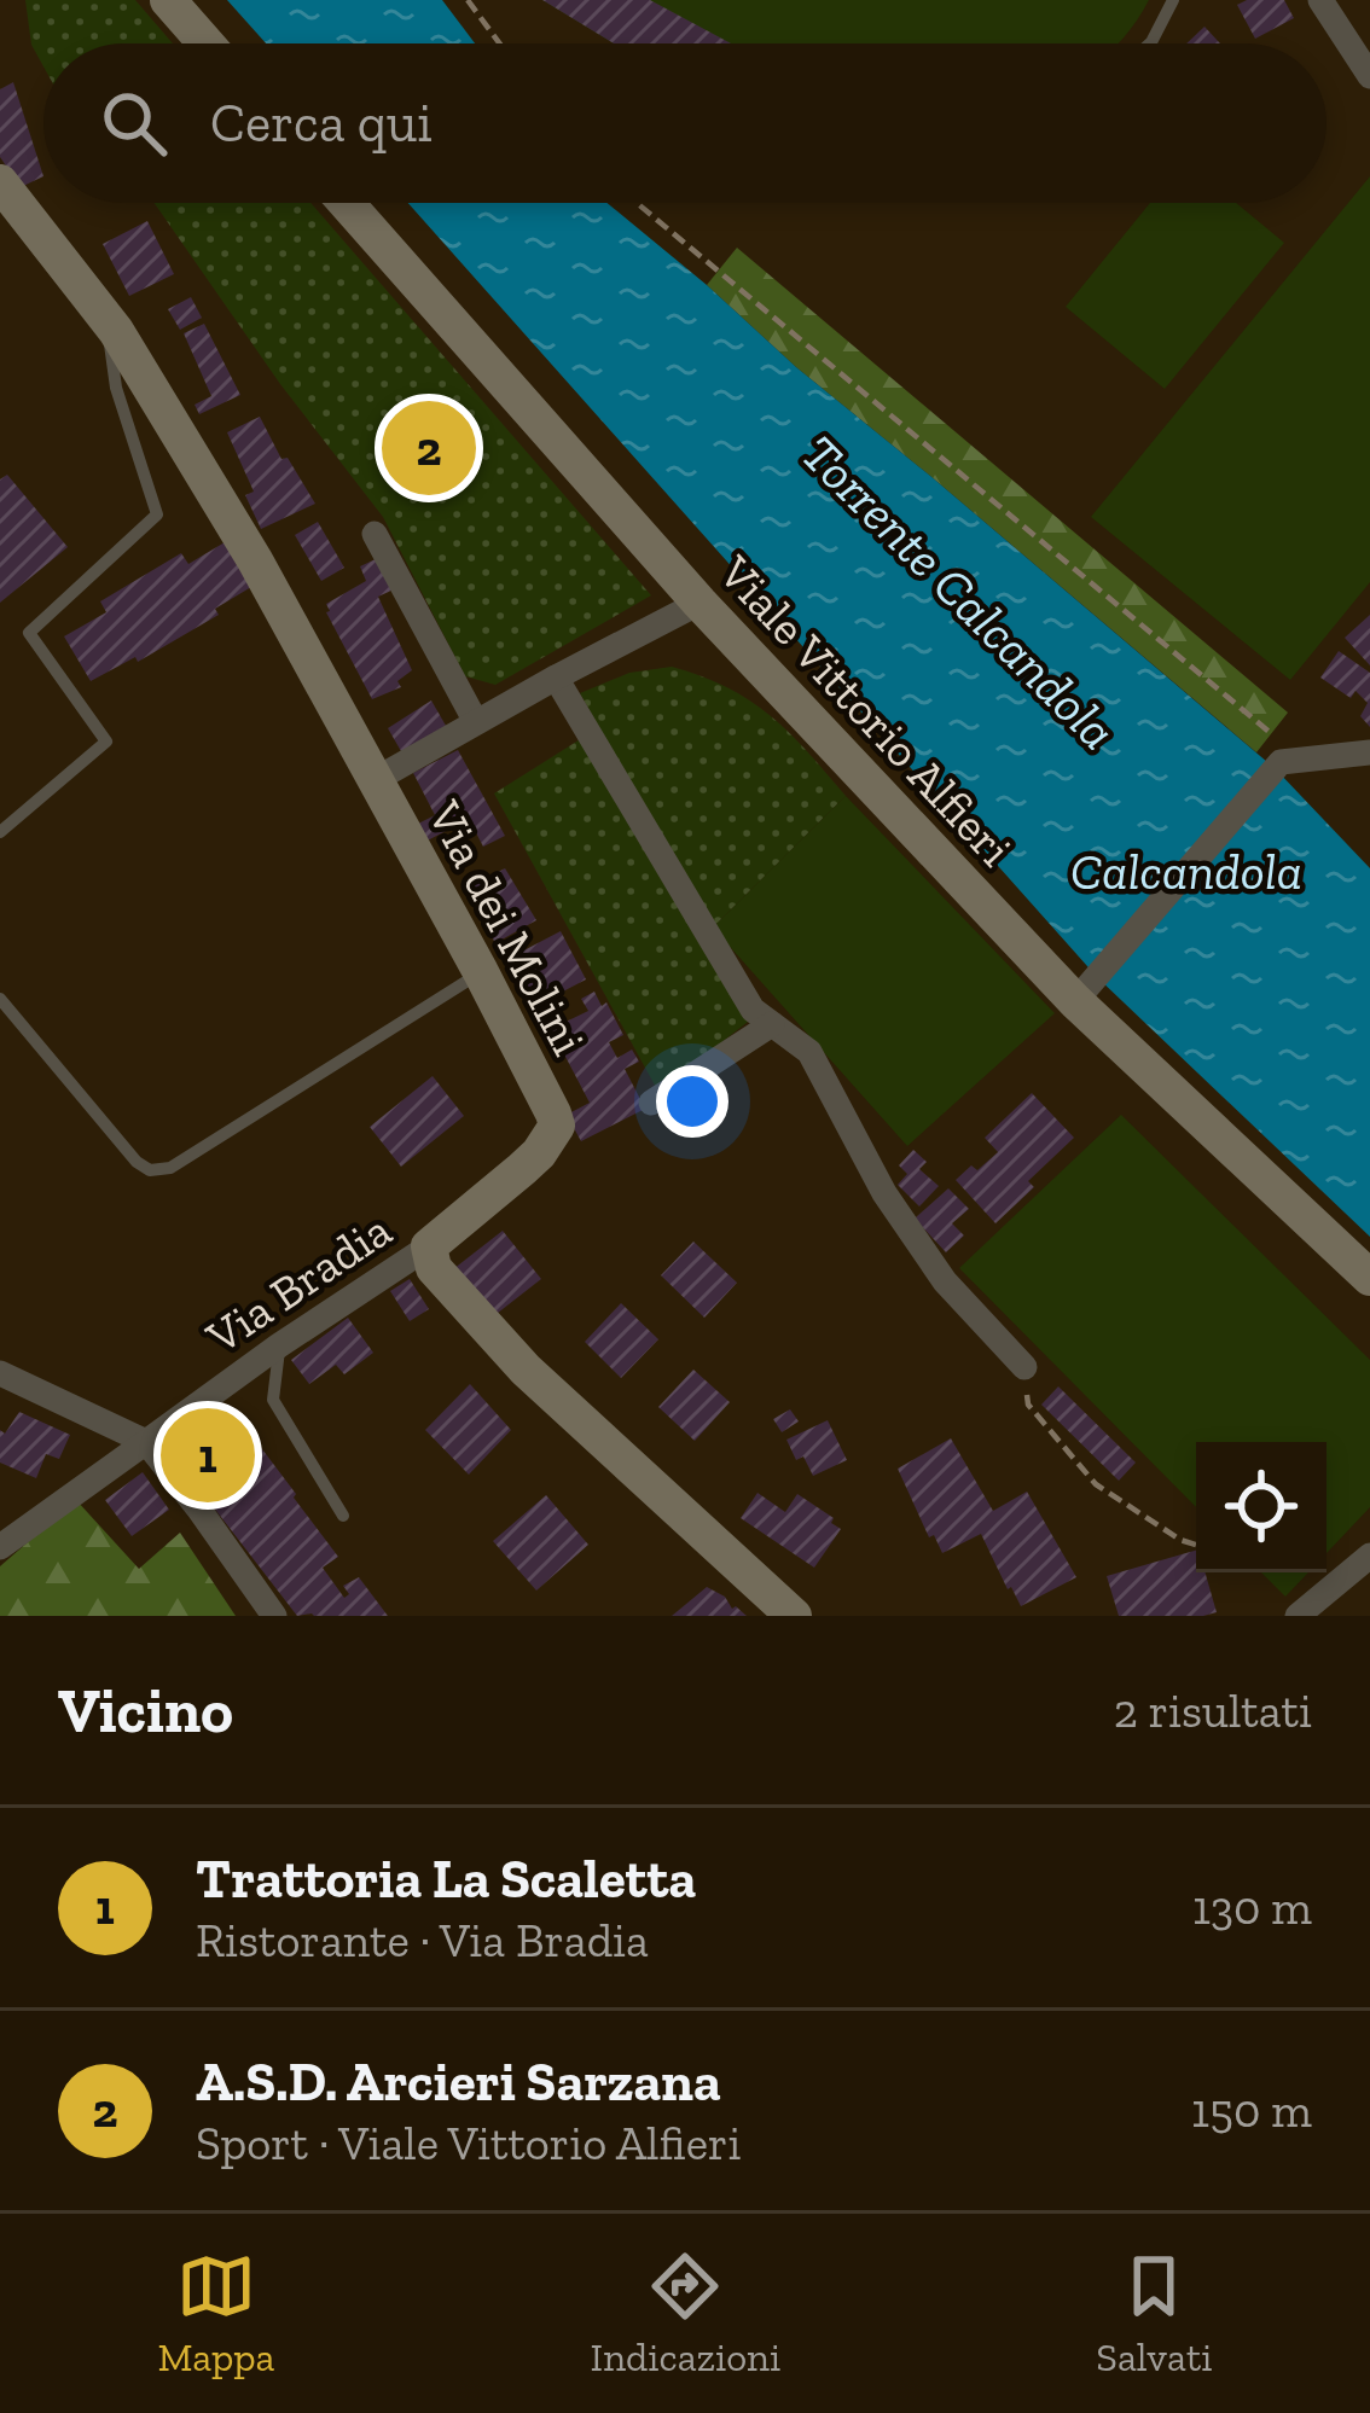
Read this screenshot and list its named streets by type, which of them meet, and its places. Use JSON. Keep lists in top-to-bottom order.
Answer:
{
  "streets": {
    "street": ["Viale Vittorio Alfieri", "Via dei Molini", "Via Bradia"]
  },
  "crossings": [
    ["Via dei Molini", "Via Bradia"]
  ],
  "water": ["Torrente Calcandola", "Calcandola"],
  "page": {
    "search": "Cerca qui",
    "pins": ["2", "1"],
    "heading": ["Vicino", "2 risultati"],
    "list": [
      {
        "mark": "1",
        "name": "Trattoria La Scaletta",
        "note": "Ristorante · Via Bradia",
        "value": "130 m"
      },
      {
        "mark": "2",
        "name": "A.S.D. Arcieri Sarzana",
        "note": "Sport · Viale Vittorio Alfieri",
        "value": "150 m"
      }
    ],
    "nav": ["Mappa", "Indicazioni", "Salvati"]
  }
}
